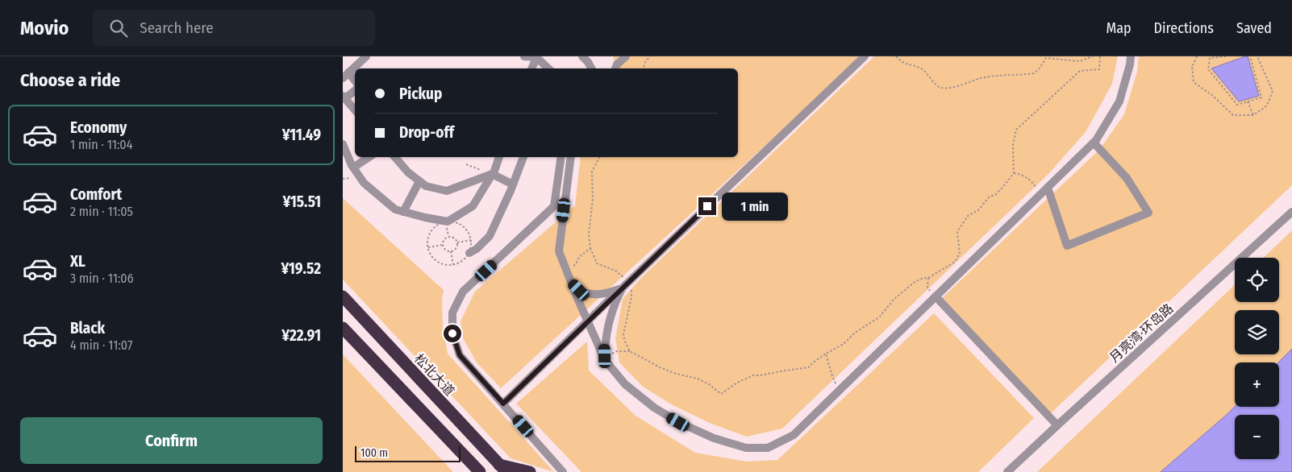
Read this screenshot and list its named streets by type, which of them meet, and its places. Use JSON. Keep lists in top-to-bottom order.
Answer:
{
  "streets": {
    "highway": ["松北大道"],
    "street": ["月亮湾·环岛路"]
  },
  "scale_bar": "100 m",
  "page": {
    "header": "Movio",
    "search": "Search here",
    "nav": ["Map", "Directions", "Saved"],
    "heading": "Choose a ride",
    "banner": ["Pickup", "Drop-off"],
    "list": [
      {
        "name": "Economy",
        "note": "1 min · 11:04",
        "value": "¥11.49"
      },
      {
        "name": "Comfort",
        "note": "2 min · 11:05",
        "value": "¥15.51"
      },
      {
        "name": "XL",
        "note": "3 min · 11:06",
        "value": "¥19.52"
      },
      {
        "name": "Black",
        "note": "4 min · 11:07",
        "value": "¥22.91"
      }
    ],
    "bubble": "1 min",
    "map_buttons": ["+", "−"],
    "buttons": "Confirm",
    "scale": "100 m"
  }
}
